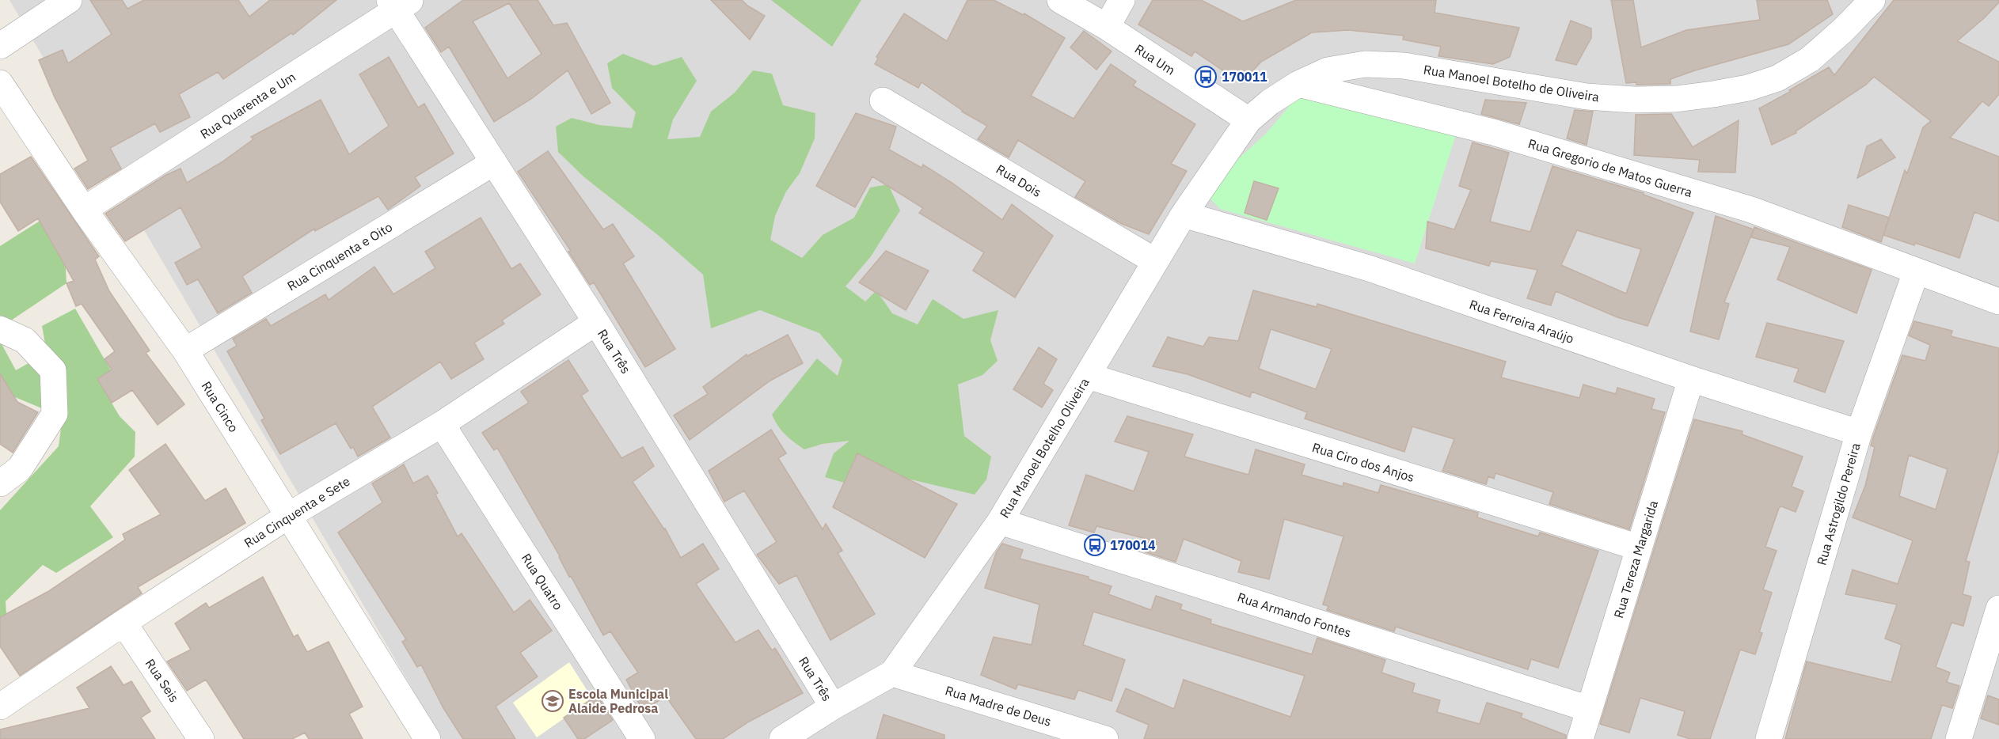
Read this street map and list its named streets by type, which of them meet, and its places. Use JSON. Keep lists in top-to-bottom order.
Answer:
{
  "streets": {
    "street": [
      "Rua Um",
      "Rua Manoel Botelho de Oliveira",
      "Rua Quarenta e Um",
      "Rua Gregorio de Matos Guerra",
      "Rua Dois",
      "Rua Cinquenta e Oito",
      "Rua Ferreira Araújo",
      "Rua Três",
      "Rua Cinco",
      "Rua Manoel Botelho Oliveira",
      "Rua Ciro dos Anjos",
      "Rua Astrogildo Pereira",
      "Rua Cinquenta e Sete",
      "Rua Tereza Margarida",
      "Rua Quatro",
      "Rua Armando Fontes",
      "Rua Seis",
      "Rua Madre de Deus"
    ]
  },
  "crossings": [
    ["Rua Um", "Rua Manoel Botelho de Oliveira"],
    ["Rua Manoel Botelho de Oliveira", "Rua Gregorio de Matos Guerra"],
    ["Rua Manoel Botelho de Oliveira", "Rua Ferreira Araújo"],
    ["Rua Manoel Botelho de Oliveira", "Rua Manoel Botelho Oliveira"],
    ["Rua Quarenta e Um", "Rua Três"],
    ["Rua Quarenta e Um", "Rua Cinco"],
    ["Rua Gregorio de Matos Guerra", "Rua Astrogildo Pereira"],
    ["Rua Dois", "Rua Manoel Botelho Oliveira"],
    ["Rua Cinquenta e Oito", "Rua Três"],
    ["Rua Cinquenta e Oito", "Rua Cinco"],
    ["Rua Ferreira Araújo", "Rua Manoel Botelho Oliveira"],
    ["Rua Ferreira Araújo", "Rua Astrogildo Pereira"],
    ["Rua Ferreira Araújo", "Rua Tereza Margarida"],
    ["Rua Três", "Rua Cinquenta e Sete"],
    ["Rua Cinco", "Rua Cinquenta e Sete"],
    ["Rua Manoel Botelho Oliveira", "Rua Ciro dos Anjos"],
    ["Rua Manoel Botelho Oliveira", "Rua Armando Fontes"],
    ["Rua Manoel Botelho Oliveira", "Rua Madre de Deus"],
    ["Rua Ciro dos Anjos", "Rua Tereza Margarida"],
    ["Rua Cinquenta e Sete", "Rua Quatro"],
    ["Rua Cinquenta e Sete", "Rua Seis"],
    ["Rua Tereza Margarida", "Rua Armando Fontes"]
  ],
  "places": {
    "bus stop": ["170011", "170014"],
    "school or university": ["Escola Municipal Alaide Pedrosa"]
  }
}
